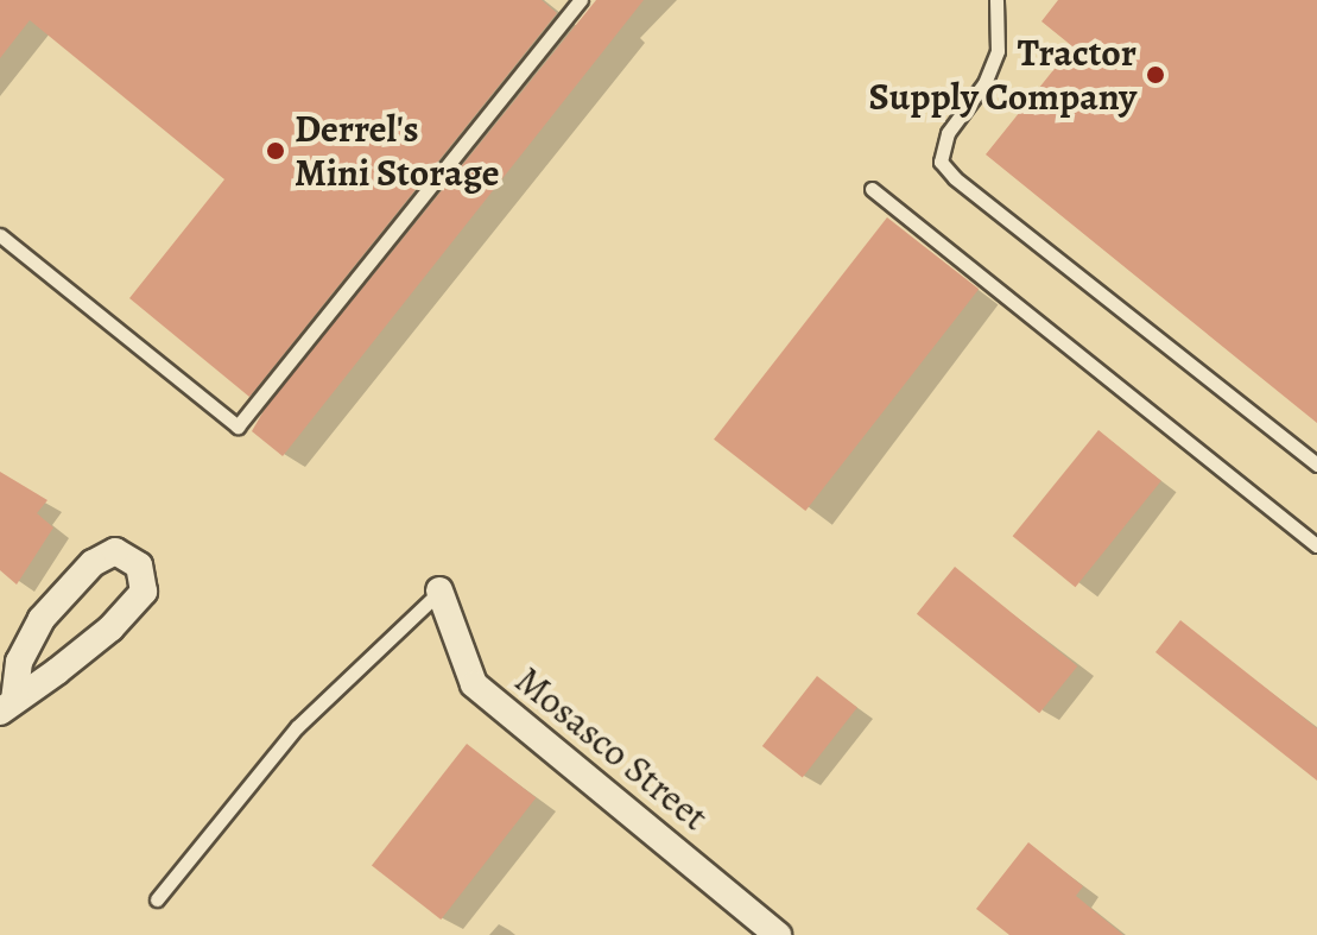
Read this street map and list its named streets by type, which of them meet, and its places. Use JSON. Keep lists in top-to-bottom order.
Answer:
{
  "streets": {
    "street": ["Mosasco Street"]
  },
  "places": ["Tractor Supply Company", "Derrel's Mini Storage"]
}
